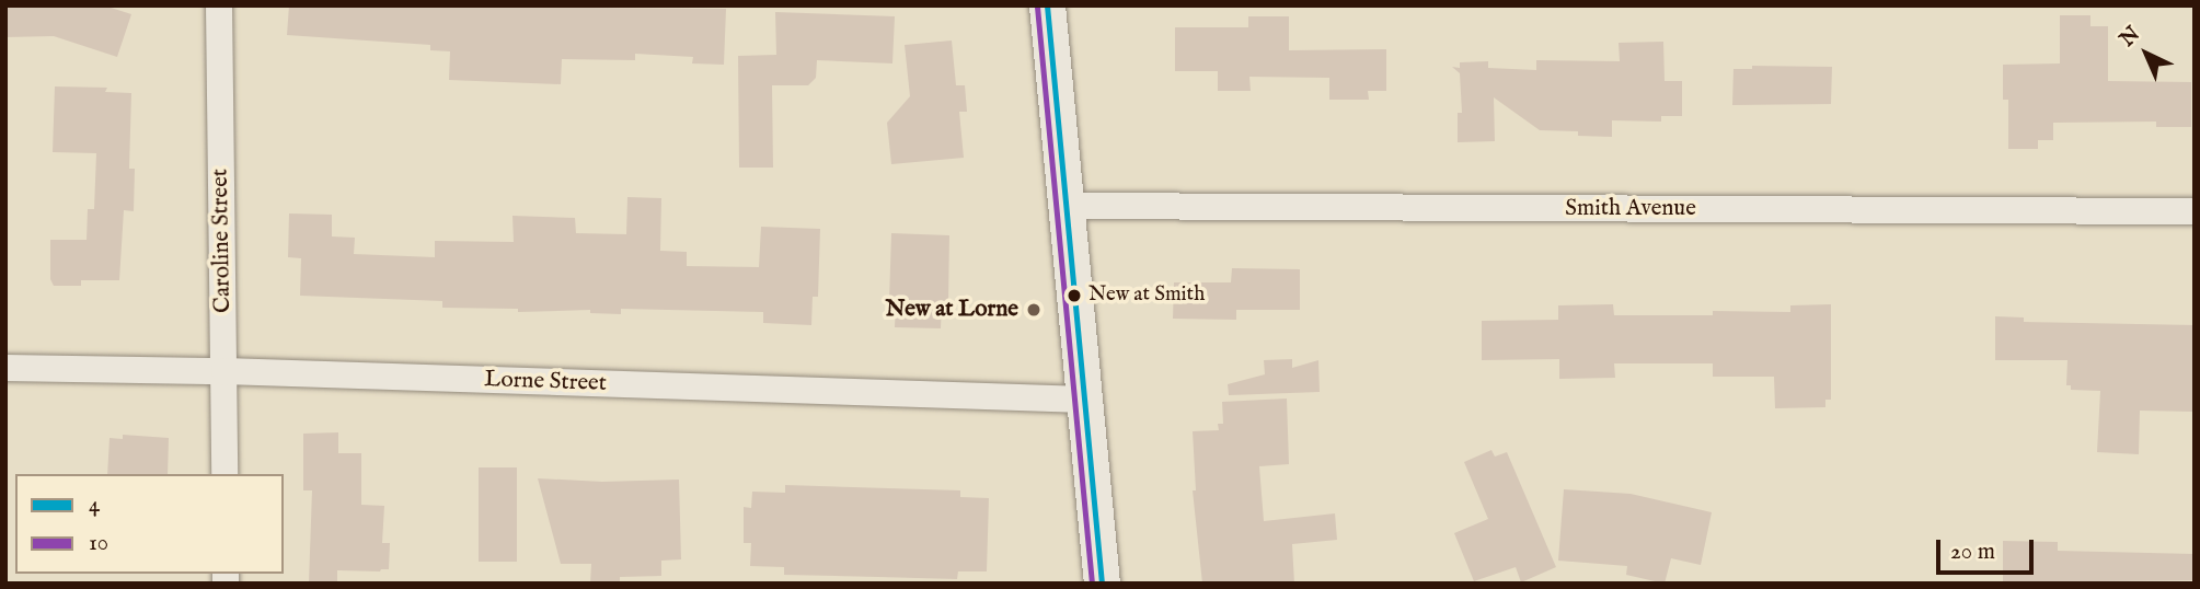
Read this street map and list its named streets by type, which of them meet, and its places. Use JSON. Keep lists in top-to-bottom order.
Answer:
{
  "streets": {
    "street": ["Smith Avenue", "Caroline Street", "Lorne Street"]
  },
  "crossings": [
    ["Caroline Street", "Lorne Street"]
  ],
  "places": ["New at Smith", "New at Lorne"],
  "lines": ["transit line 4", "transit line 10"],
  "legend": ["4", "10"],
  "scale_bar": "20 m",
  "north": "top left"
}
